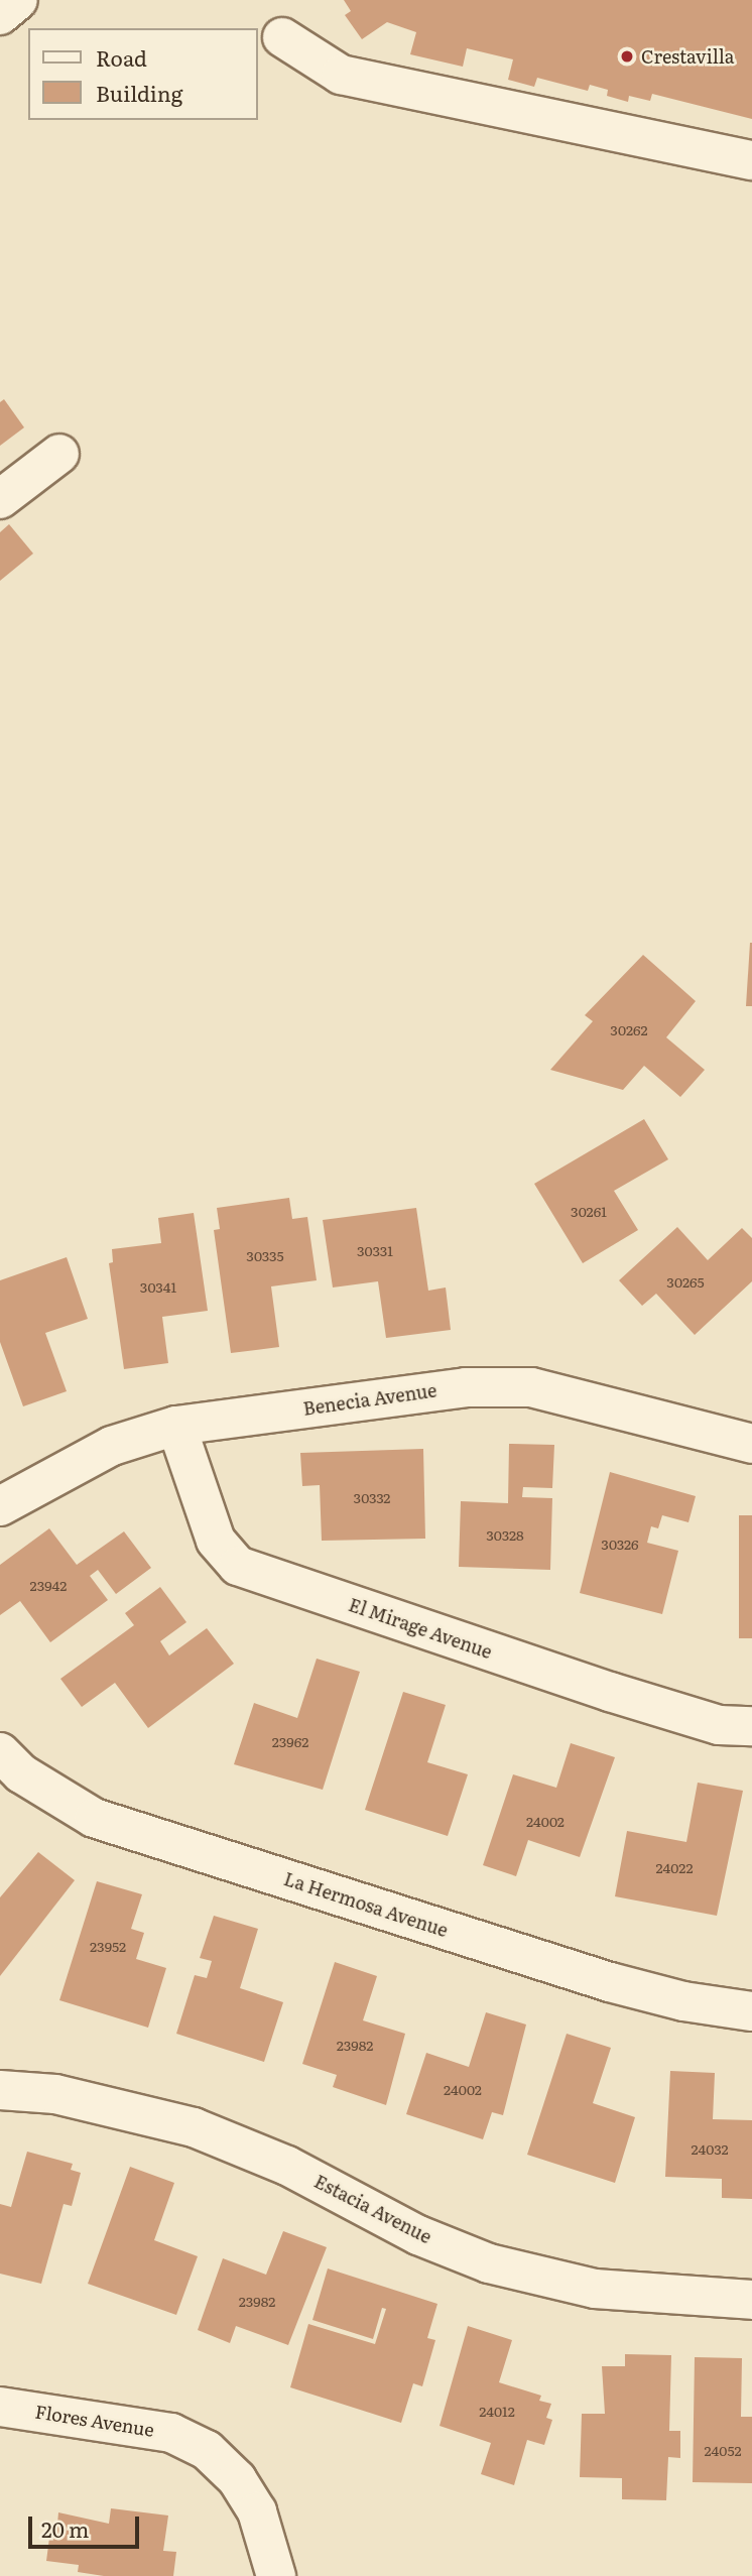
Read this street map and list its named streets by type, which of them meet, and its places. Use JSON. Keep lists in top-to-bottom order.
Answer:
{
  "streets": {
    "street": [
      "Benecia Avenue",
      "El Mirage Avenue",
      "La Hermosa Avenue",
      "Estacia Avenue",
      "Flores Avenue"
    ]
  },
  "crossings": [
    ["Benecia Avenue", "El Mirage Avenue"]
  ],
  "places": ["Crestavilla"],
  "house_numbers": [
    "30262",
    "30261",
    "30331",
    "30335",
    "30265",
    "30341",
    "30332",
    "30328",
    "30326",
    "23942",
    "23962",
    "24002",
    "24022",
    "23952",
    "23982",
    "24002",
    "24032",
    "23982",
    "24012",
    "24052"
  ],
  "legend": ["Road", "Building"],
  "scale_bar": "20 m"
}
